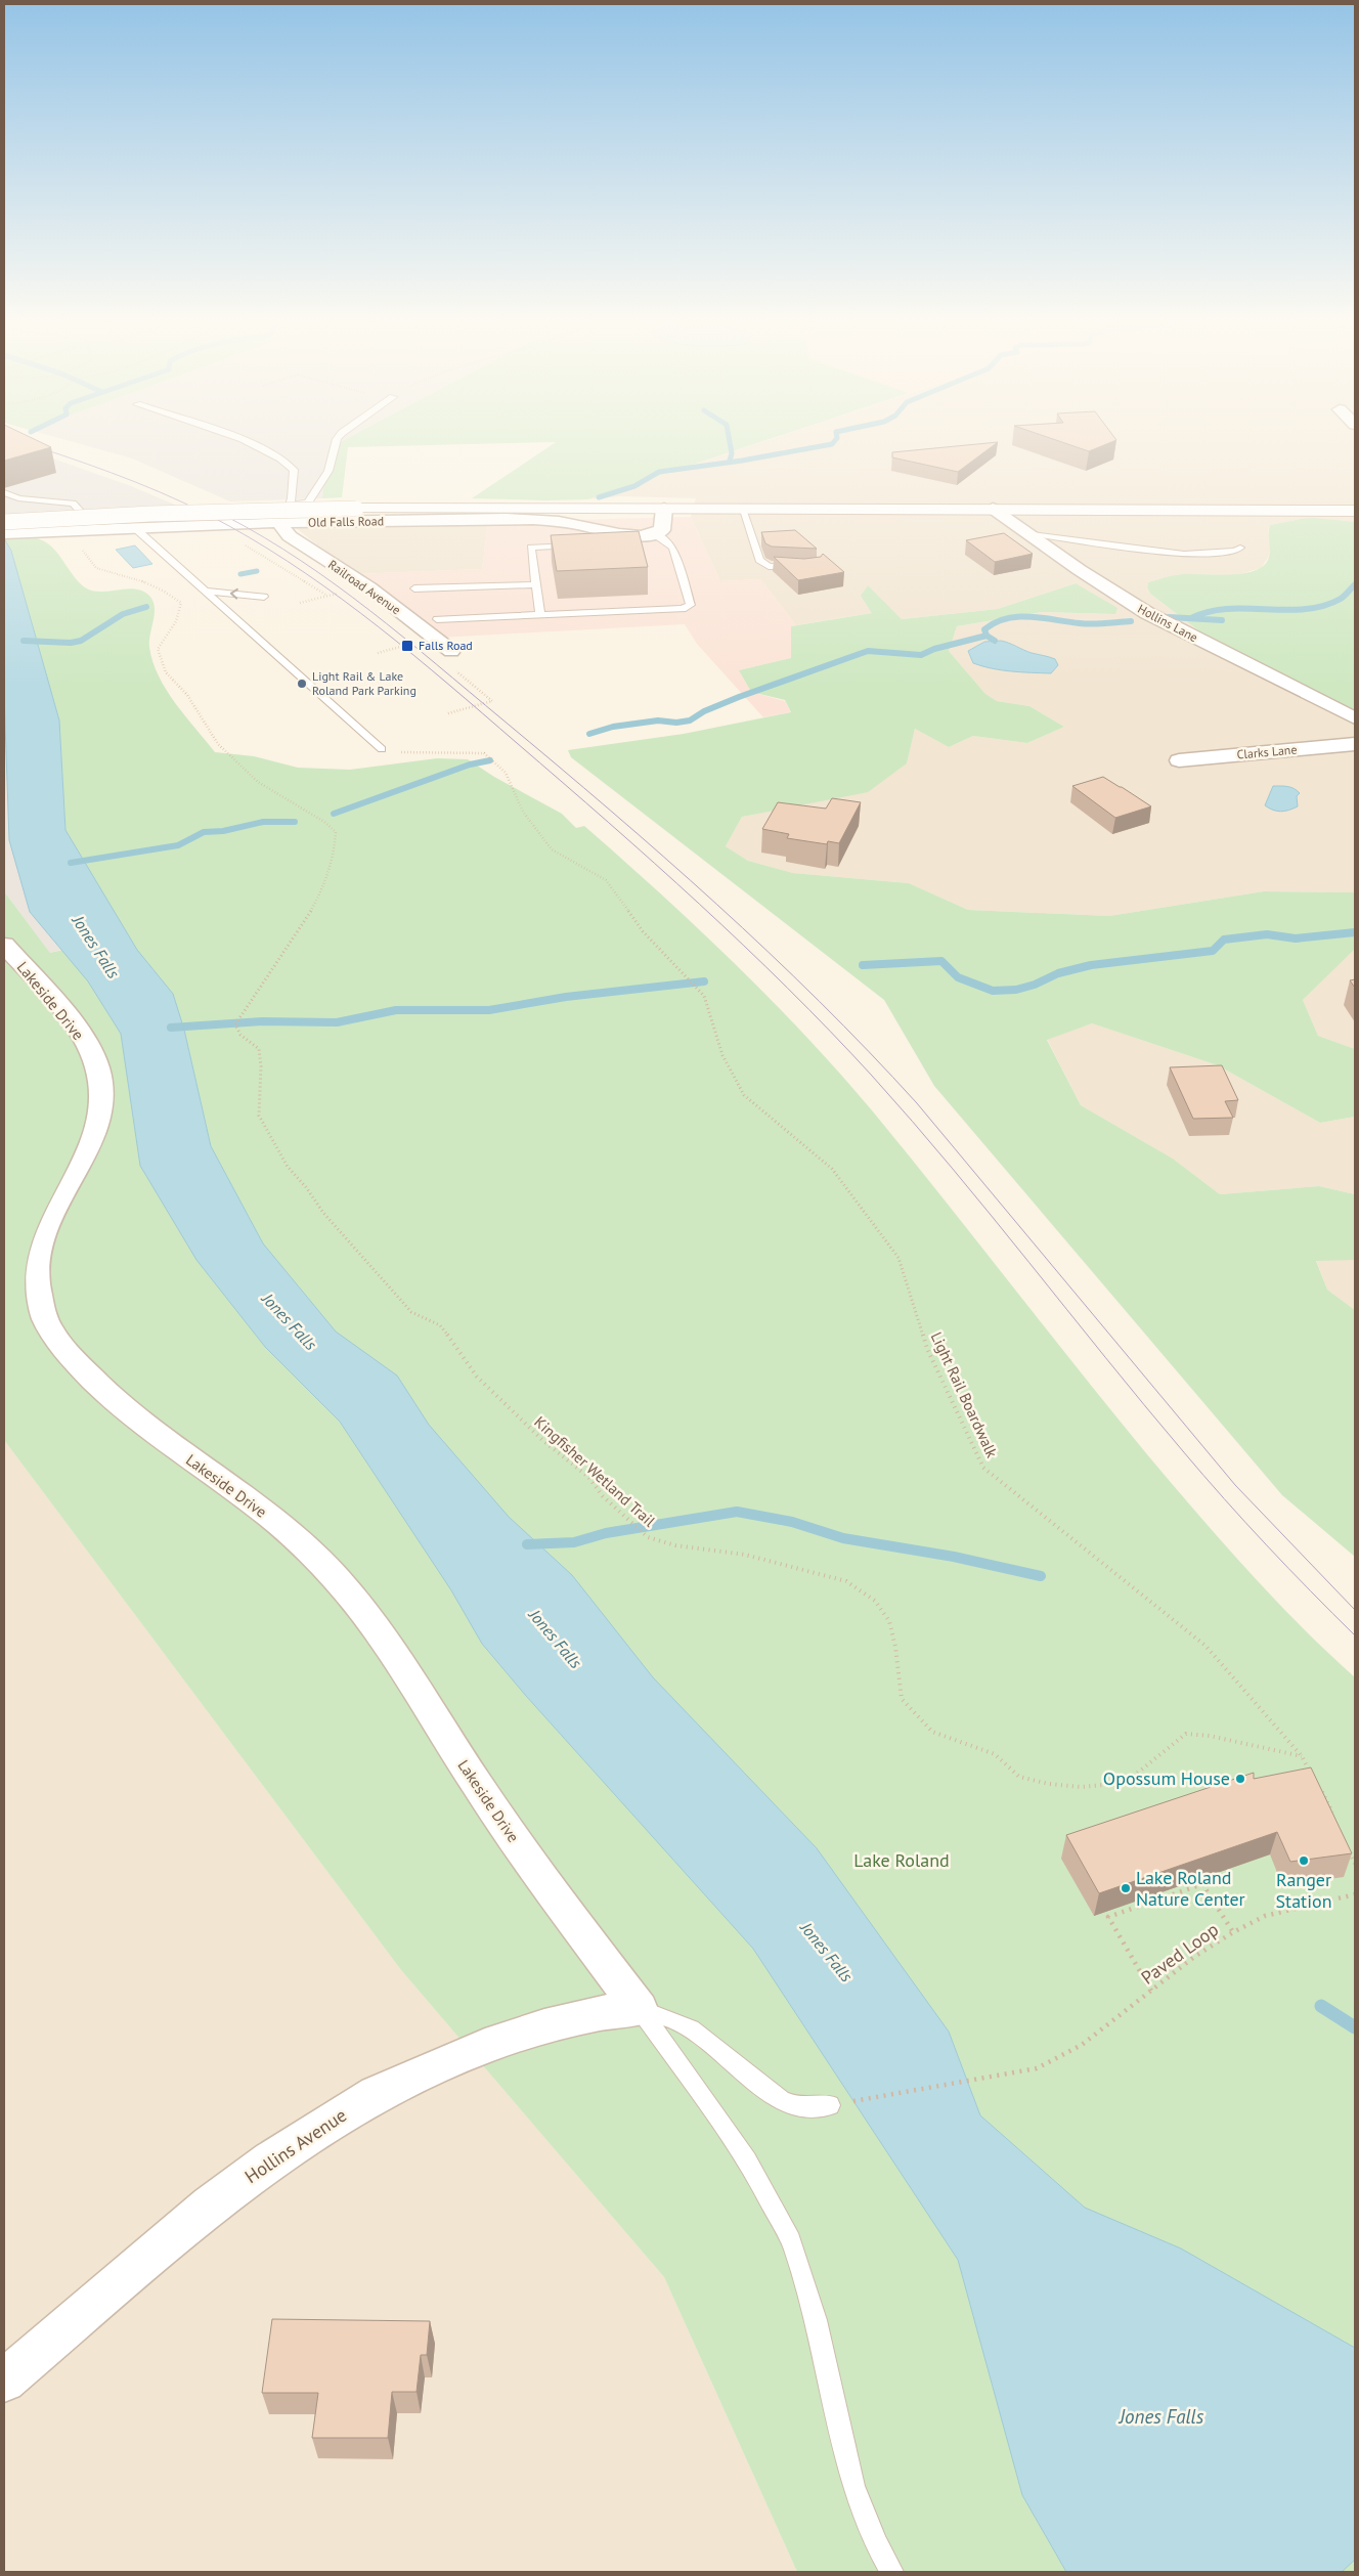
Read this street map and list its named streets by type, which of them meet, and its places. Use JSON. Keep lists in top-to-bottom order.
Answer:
{
  "streets": {
    "street": [
      "Old Falls Road",
      "Railroad Avenue",
      "Hollins Lane",
      "Clarks Lane",
      "Lakeside Drive",
      "Hollins Avenue"
    ],
    "path": ["Light Rail Boardwalk", "Kingfisher Wetland Trail", "Paved Loop"]
  },
  "crossings": [
    ["Old Falls Road", "Railroad Avenue"],
    ["Lakeside Drive", "Hollins Avenue"],
    ["Light Rail Boardwalk", "Kingfisher Wetland Trail"]
  ],
  "water": ["Jones Falls"],
  "parks": ["Lake Roland"],
  "places": {
    "transit": ["Falls Road"],
    "other": [
      "Light Rail & Lake Roland Park Parking",
      "Opossum House",
      "Ranger Station",
      "Lake Roland Nature Center"
    ]
  }
}
